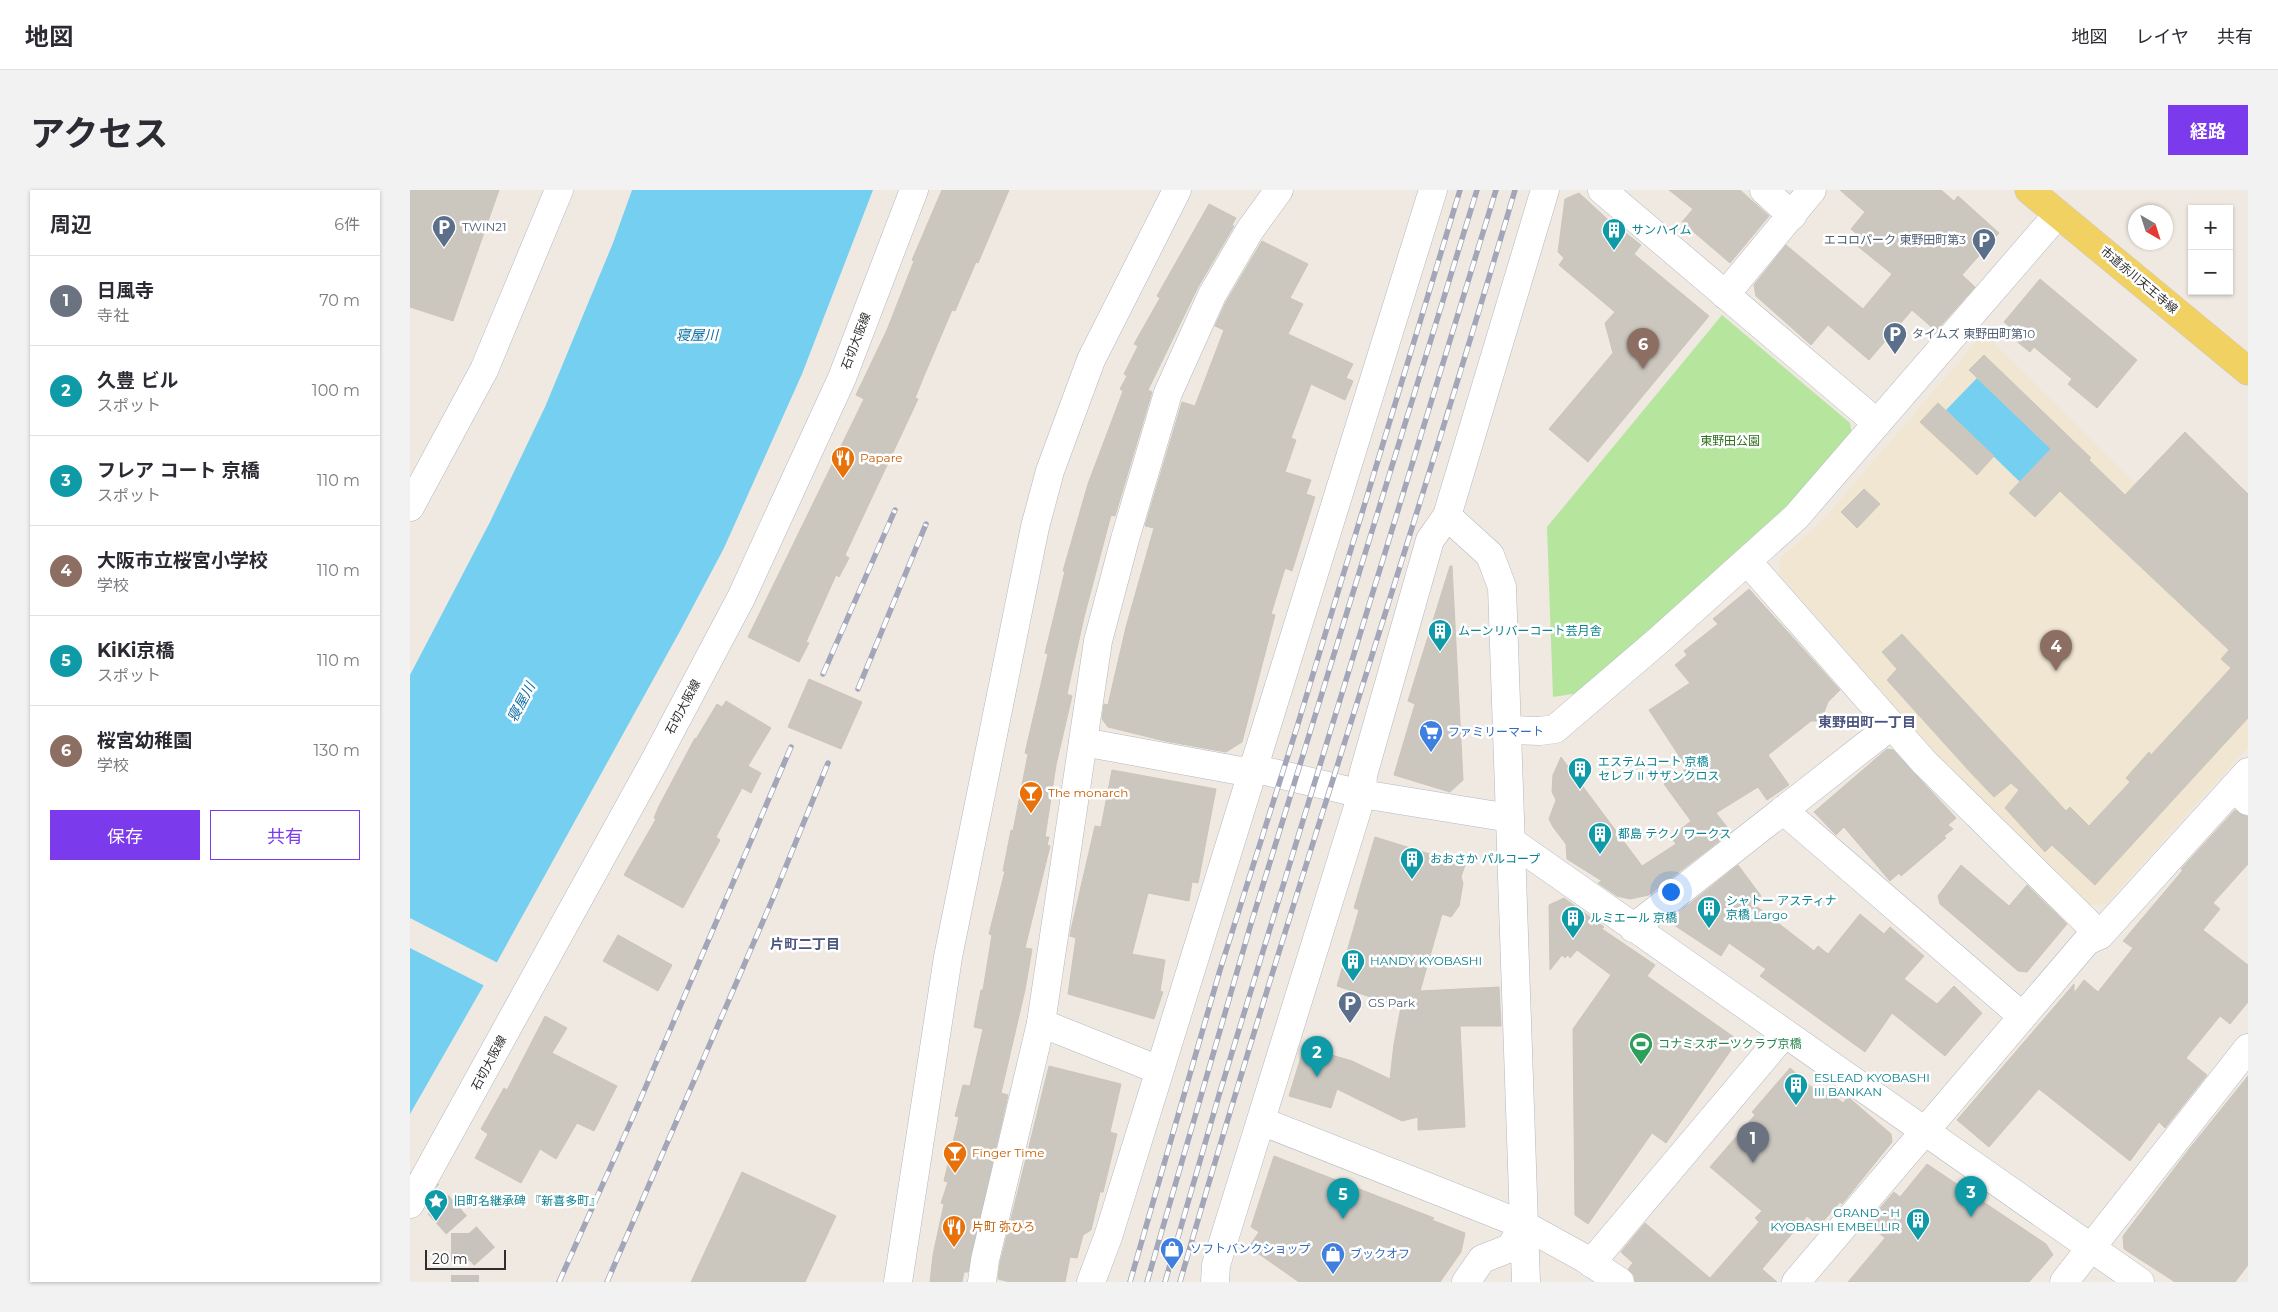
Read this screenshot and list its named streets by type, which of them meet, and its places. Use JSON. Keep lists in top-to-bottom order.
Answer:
{
  "streets": {
    "main road": ["市道赤川天王寺線"],
    "street": ["石切大阪線"]
  },
  "districts": ["東野田町一丁目", "片町二丁目"],
  "water": ["寝屋川"],
  "parks": ["東野田公園"],
  "places": {
    "parking": [
      "TWIN21",
      "エコロパーク 東野田町第3",
      "タイムズ 東野田町第10",
      "GS Park"
    ],
    "building": [
      "サンハイム",
      "ムーンリバーコート芸月舎",
      "エステムコート 京橋 セレブ II サザンクロス",
      "都島 テクノ ワークス",
      "おおさか パルコープ",
      "シャトー アスティナ 京橋 Largo",
      "ルミエール 京橋",
      "HANDY KYOBASHI",
      "ESLEAD KYOBASHI III BANKAN",
      "GRAND - H KYOBASHI EMBELLIR"
    ],
    "restaurant": ["Papare", "片町 弥ひろ"],
    "supermarket": ["ファミリーマート"],
    "bar": ["The monarch", "Finger Time"],
    "sports": ["コナミスポーツクラブ京橋"],
    "place": ["旧町名継承碑 『新喜多町』"],
    "shop": ["ソフトバンクショップ", "ブックオフ"]
  },
  "scale_bar": "20 m",
  "north": "bottom right",
  "page": {
    "header": "地図",
    "nav": ["地図", "レイヤ", "共有"],
    "title": "アクセス",
    "buttons": [
      "経路",
      ["保存", "共有"]
    ],
    "heading": ["周辺", "6件"],
    "map_buttons": ["+", "−"],
    "list": [
      {
        "mark": "1",
        "name": "日風寺",
        "note": "寺社",
        "value": "70 m"
      },
      {
        "mark": "2",
        "name": "久豊 ビル",
        "note": "スポット",
        "value": "100 m"
      },
      {
        "mark": "3",
        "name": "フレア コート 京橋",
        "note": "スポット",
        "value": "110 m"
      },
      {
        "mark": "4",
        "name": "大阪市立桜宮小学校",
        "note": "学校",
        "value": "110 m"
      },
      {
        "mark": "5",
        "name": "KiKi京橋",
        "note": "スポット",
        "value": "110 m"
      },
      {
        "mark": "6",
        "name": "桜宮幼稚園",
        "note": "学校",
        "value": "130 m"
      }
    ],
    "pins": [
      "6",
      "4",
      "2",
      "1",
      "3",
      "5"
    ],
    "scale": "20 m"
  }
}
